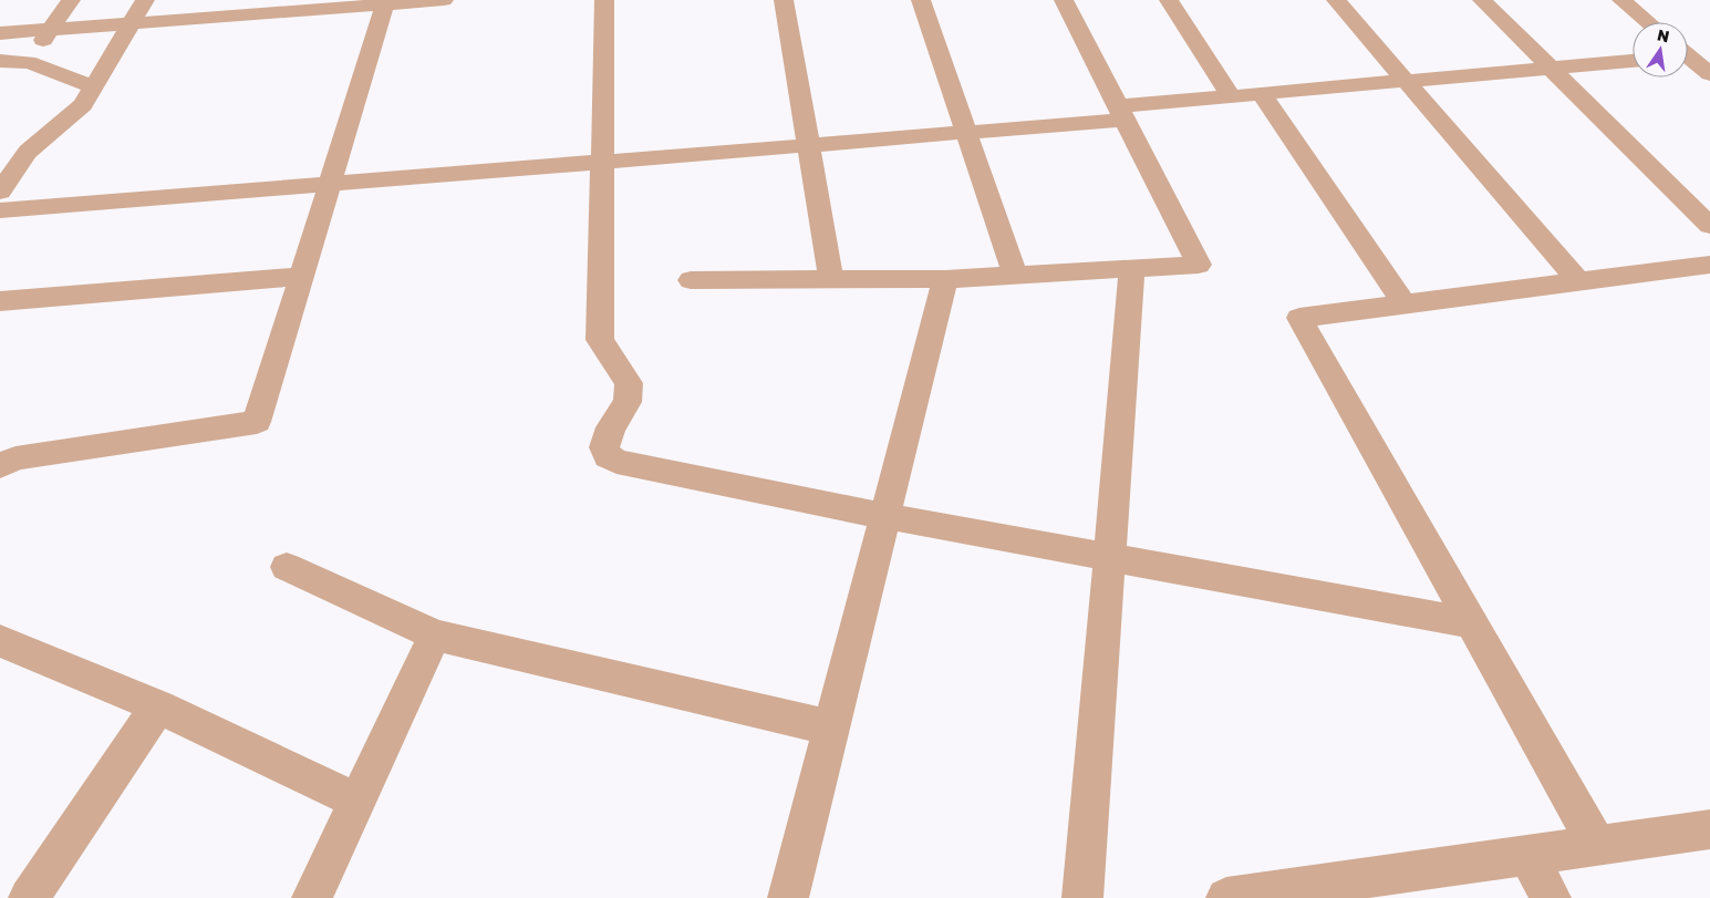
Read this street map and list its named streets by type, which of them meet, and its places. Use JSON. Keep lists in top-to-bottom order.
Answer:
{
  "north": "top"
}
